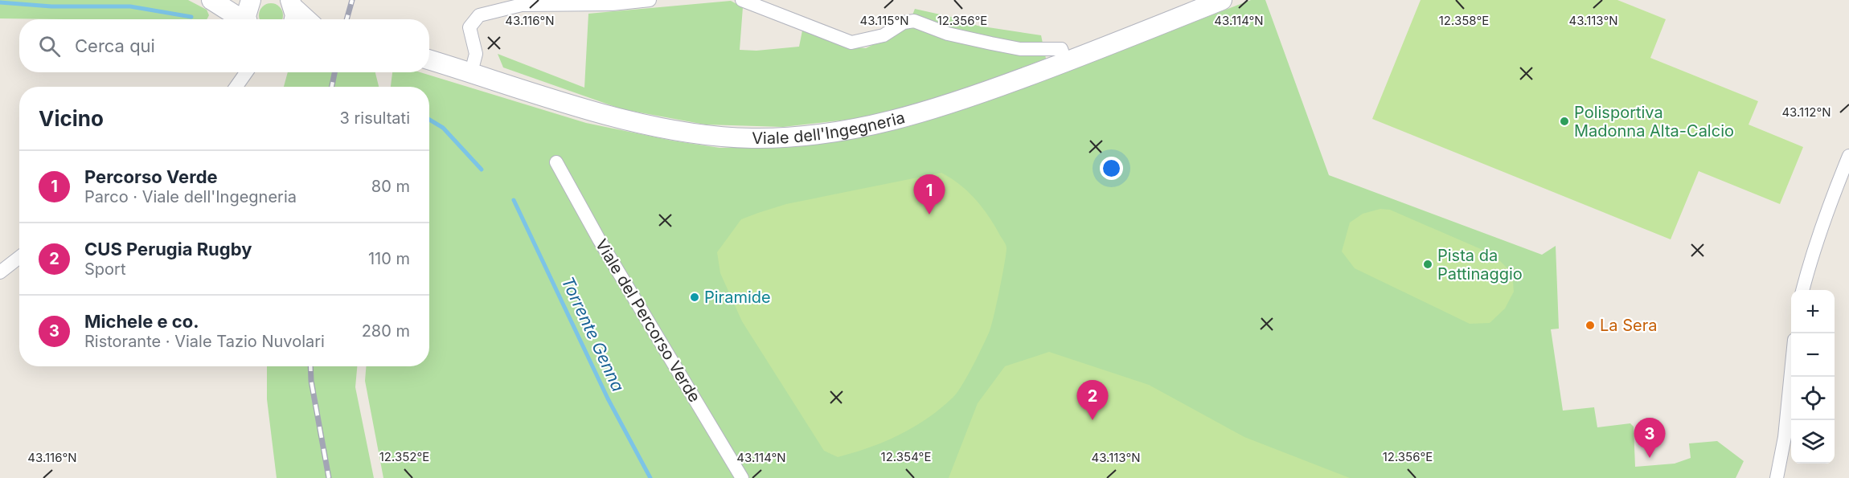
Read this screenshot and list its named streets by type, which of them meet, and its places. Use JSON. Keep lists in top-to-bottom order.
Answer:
{
  "streets": {
    "street": ["Viale dell'Ingegneria", "Viale del Percorso Verde"]
  },
  "water": ["Torrente Genna"],
  "places": [
    "Polisportiva Madonna Alta-Calcio",
    "Pista da Pattinaggio",
    "Piramide",
    "La Sera"
  ],
  "page": {
    "search": "Cerca qui",
    "heading": ["Vicino", "3 risultati"],
    "list": [
      {
        "mark": "1",
        "name": "Percorso Verde",
        "note": "Parco · Viale dell'Ingegneria",
        "value": "80 m"
      },
      {
        "mark": "2",
        "name": "CUS Perugia Rugby",
        "note": "Sport",
        "value": "110 m"
      },
      {
        "mark": "3",
        "name": "Michele e co.",
        "note": "Ristorante · Viale Tazio Nuvolari",
        "value": "280 m"
      }
    ],
    "pins": ["1", "2", "3"],
    "map_buttons": ["+", "−"]
  },
  "coordinates": [
    "43.116°N",
    "43.115°N",
    "43.114°N",
    "43.113°N",
    "12.356°E",
    "12.358°E",
    "43.112°N",
    "12.352°E",
    "12.354°E"
  ]
}
